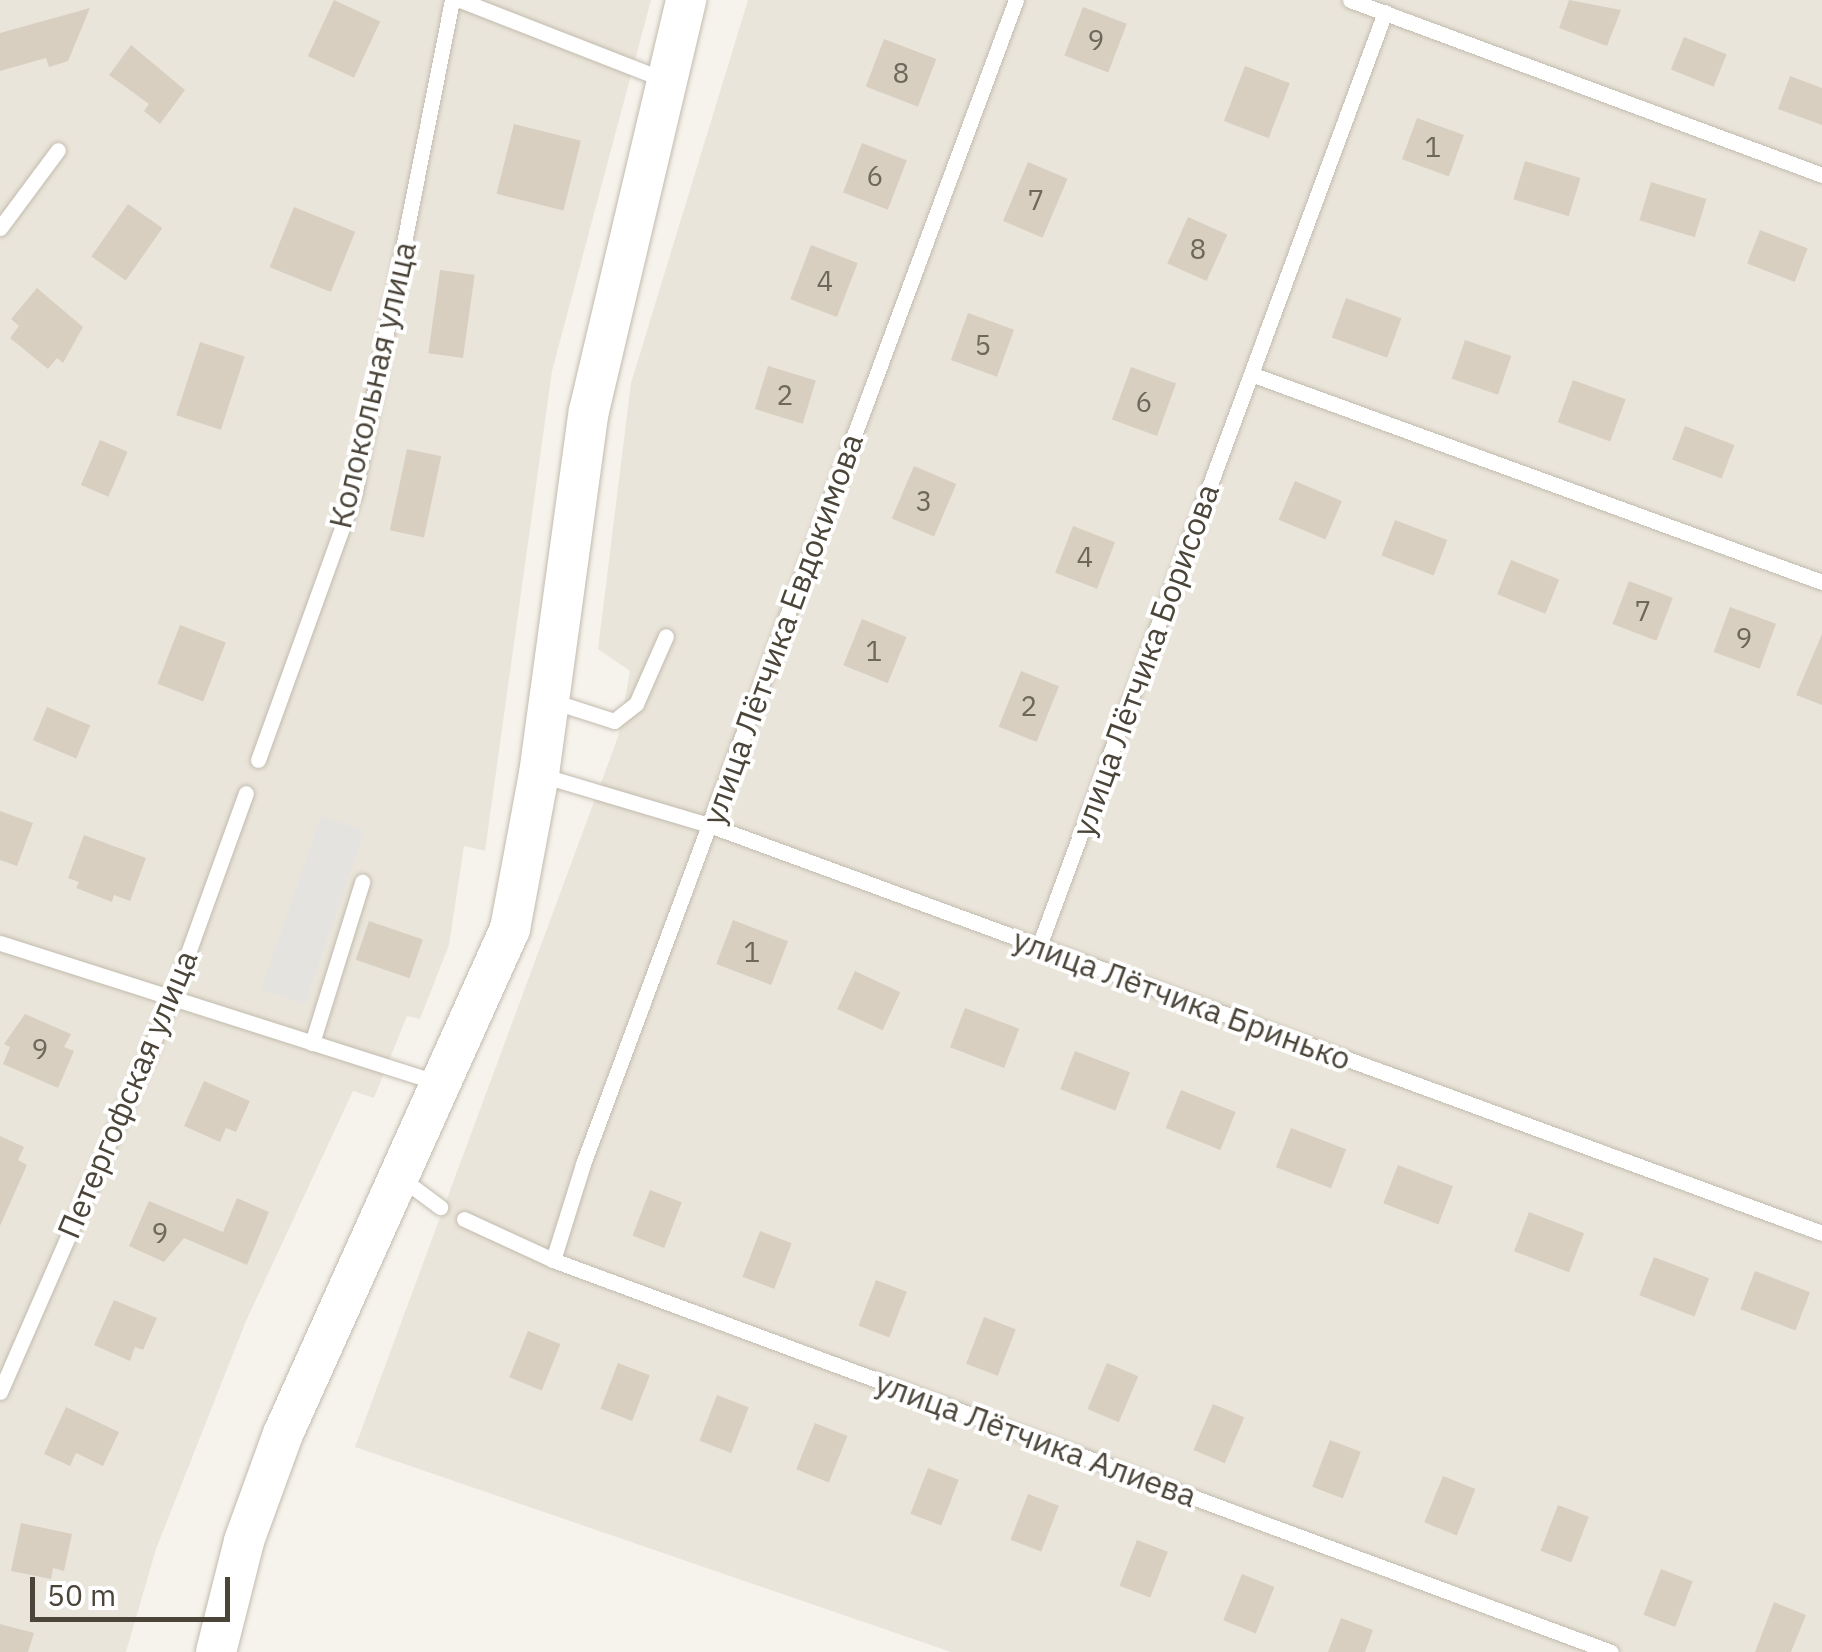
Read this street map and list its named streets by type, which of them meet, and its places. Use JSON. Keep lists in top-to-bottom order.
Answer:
{
  "streets": {
    "lane": [
      "Колокольная улица",
      "улица Лётчика Евдокимова",
      "улица Лётчика Борисова",
      "улица Лётчика Бринько",
      "Петергофская улица",
      "улица Лётчика Алиева"
    ]
  },
  "crossings": [
    ["улица Лётчика Евдокимова", "улица Лётчика Бринько"],
    ["улица Лётчика Евдокимова", "улица Лётчика Алиева"],
    ["улица Лётчика Борисова", "улица Лётчика Бринько"]
  ],
  "house_numbers": [
    "9",
    "8",
    "1",
    "6",
    "7",
    "8",
    "4",
    "5",
    "2",
    "6",
    "3",
    "4",
    "7",
    "9",
    "1",
    "2",
    "1",
    "9",
    "9"
  ],
  "scale_bar": "50 m"
}
